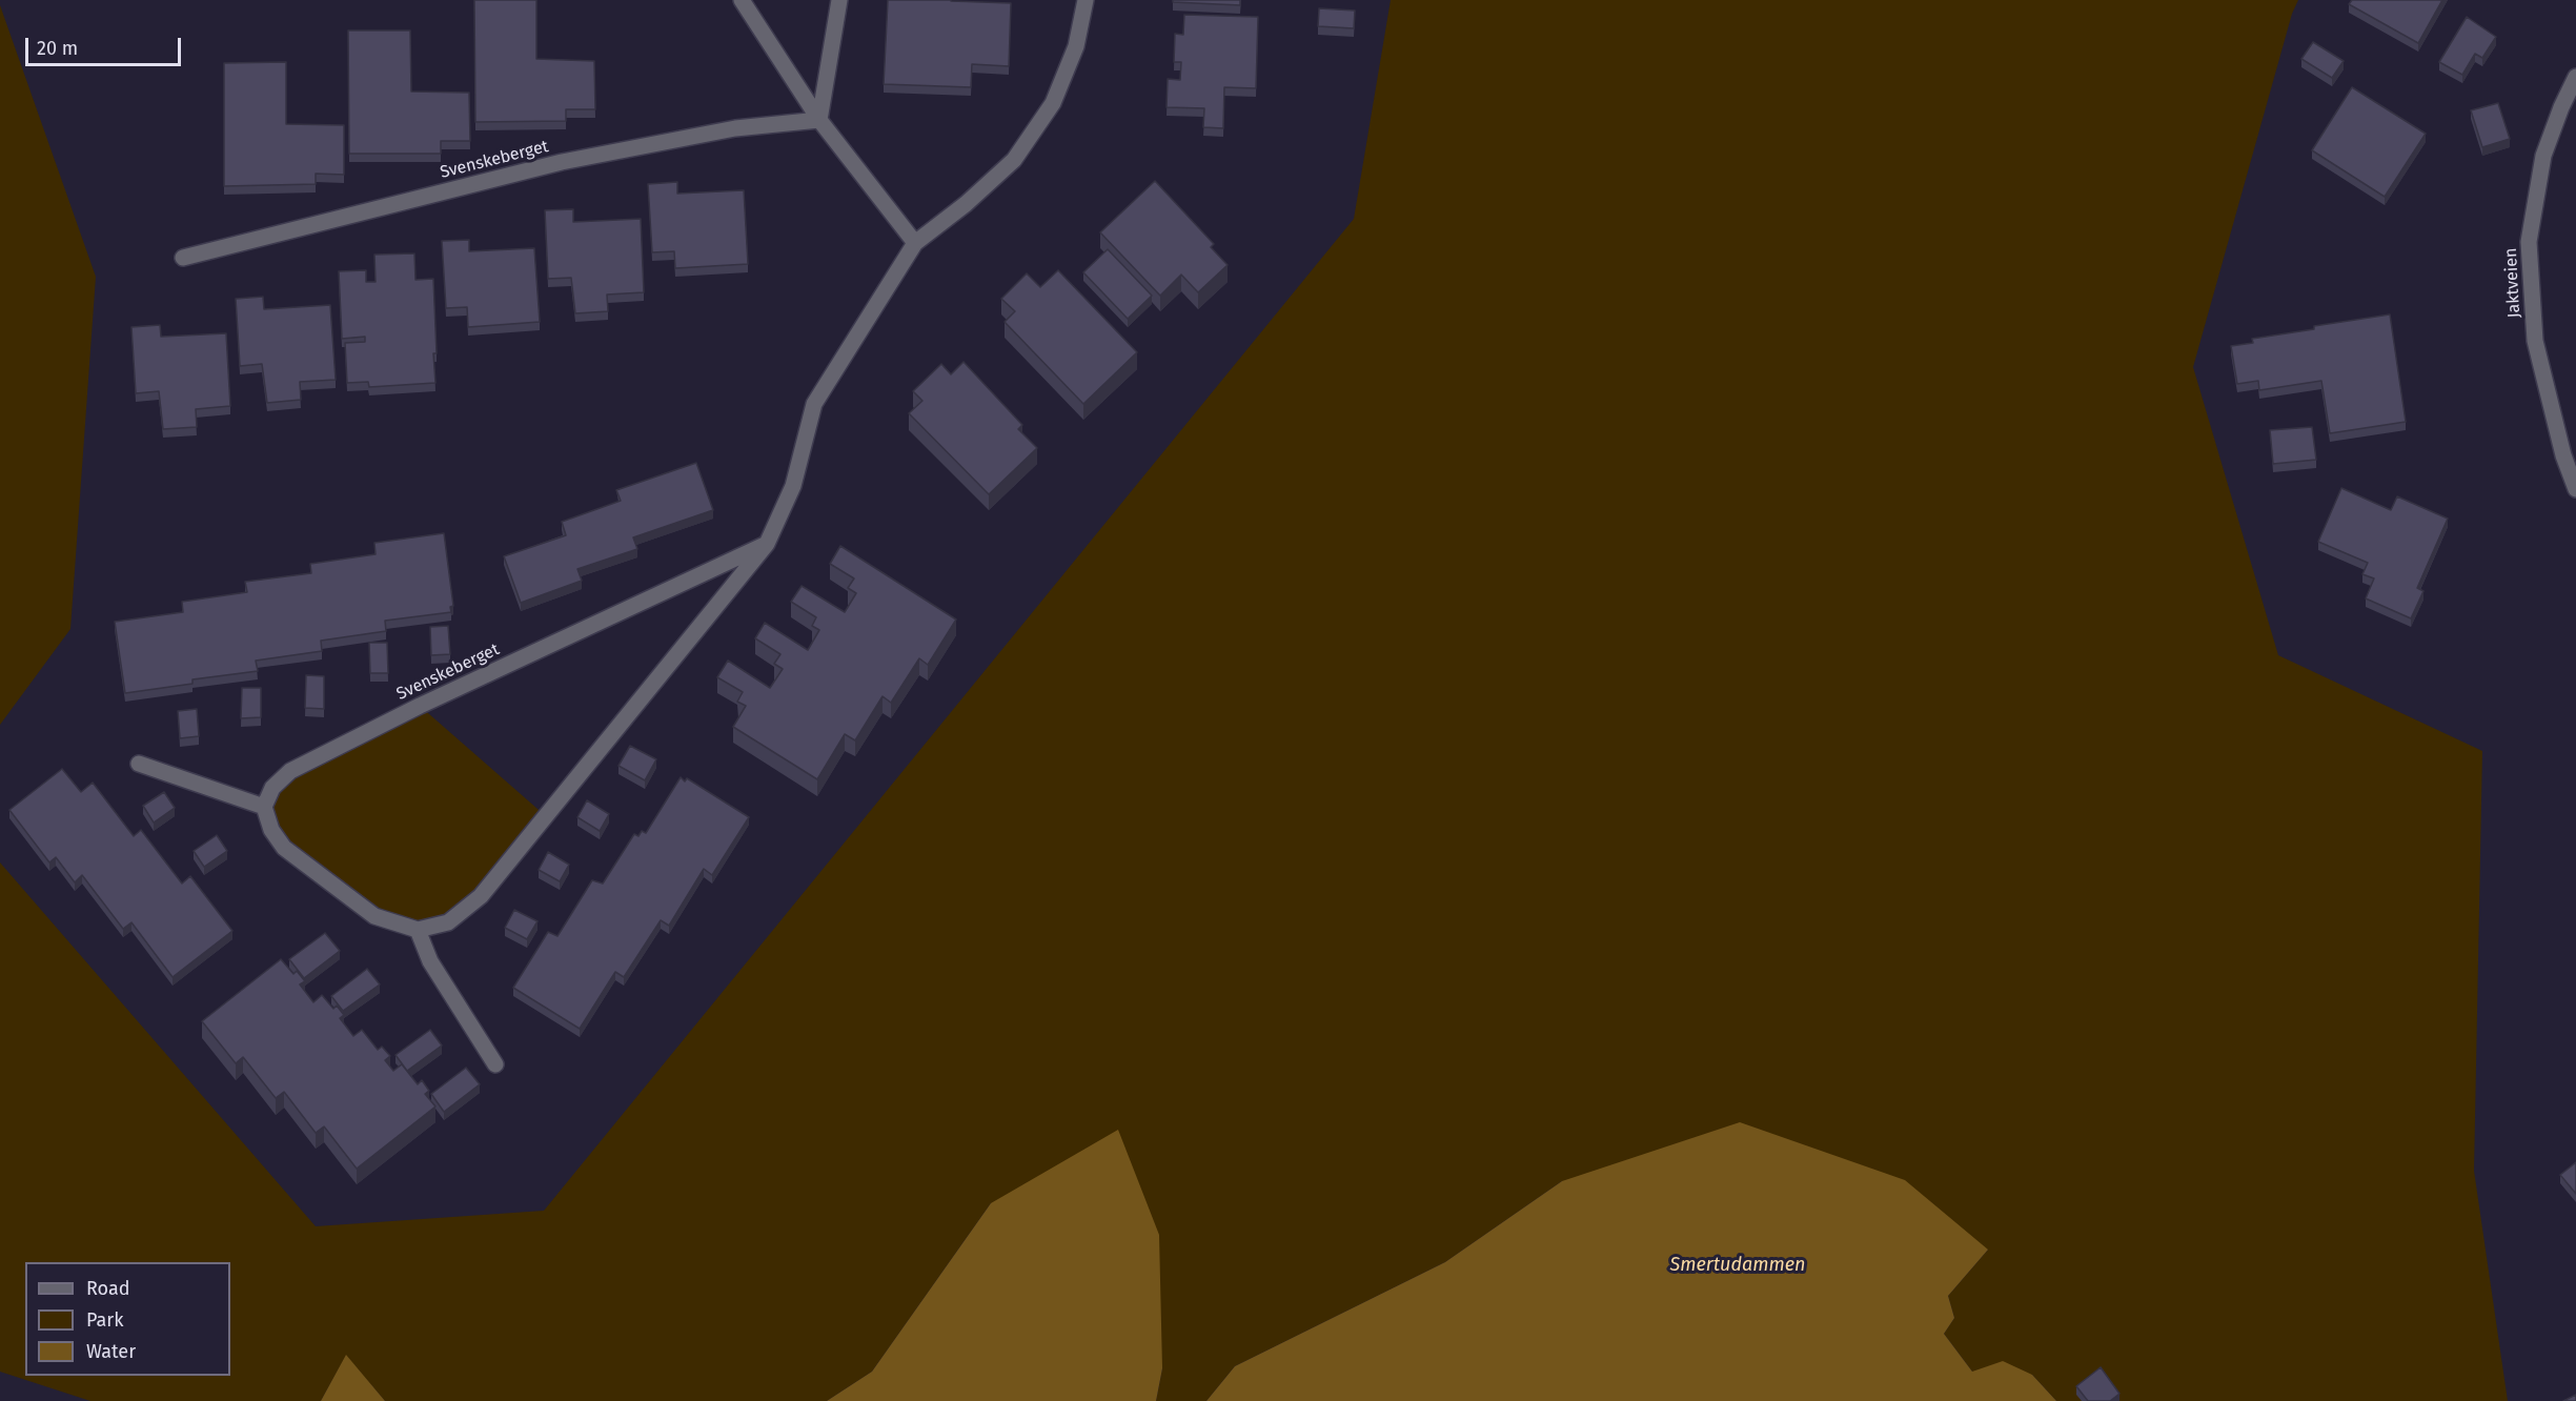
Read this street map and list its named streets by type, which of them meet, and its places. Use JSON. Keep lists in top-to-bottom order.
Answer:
{
  "streets": {
    "street": ["Svenskeberget", "Jaktveien"]
  },
  "water": ["Smertudammen"],
  "legend": ["Road", "Park", "Water"],
  "scale_bar": "20 m"
}
